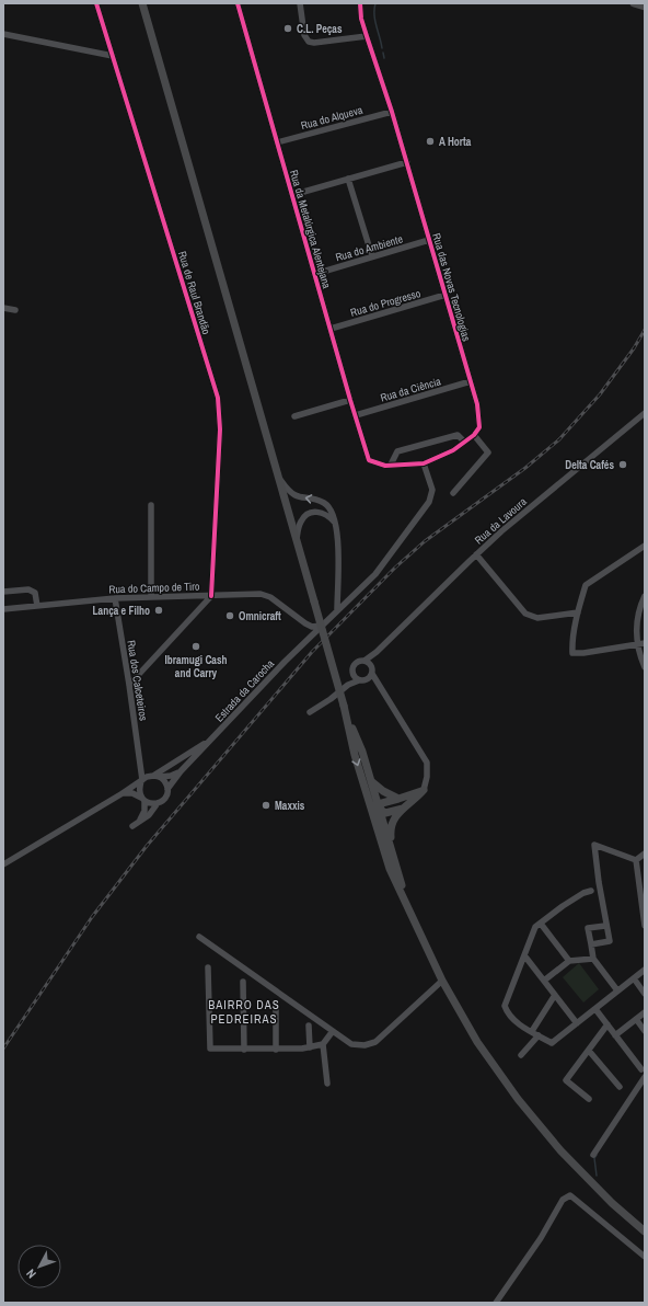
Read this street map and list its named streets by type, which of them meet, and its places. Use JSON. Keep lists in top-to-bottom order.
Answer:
{
  "streets": {
    "street": [
      "Rua do Alqueva",
      "Rua da Metalúrgica Alentejana",
      "Rua do Ambiente",
      "Rua das Novas Tecnologias",
      "Rua de Raul Brandão",
      "Rua do Progresso",
      "Rua da Ciência",
      "Rua da Lavoura",
      "Rua do Campo de Tiro",
      "Rua dos Calceteiros",
      "Estrada da Carocha"
    ]
  },
  "crossings": [
    ["Rua do Alqueva", "Rua da Metalúrgica Alentejana"],
    ["Rua do Alqueva", "Rua das Novas Tecnologias"],
    ["Rua da Metalúrgica Alentejana", "Rua do Ambiente"],
    ["Rua da Metalúrgica Alentejana", "Rua do Progresso"],
    ["Rua da Metalúrgica Alentejana", "Rua da Ciência"],
    ["Rua do Ambiente", "Rua das Novas Tecnologias"],
    ["Rua das Novas Tecnologias", "Rua do Progresso"],
    ["Rua das Novas Tecnologias", "Rua da Ciência"],
    ["Rua de Raul Brandão", "Rua do Campo de Tiro"],
    ["Rua do Campo de Tiro", "Rua dos Calceteiros"],
    ["Rua do Campo de Tiro", "Estrada da Carocha"],
    ["Rua dos Calceteiros", "Estrada da Carocha"]
  ],
  "districts": ["BAIRRO DAS PEDREIRAS"],
  "places": [
    "C.L. Peças",
    "A Horta",
    "Delta Cafés",
    "Lança e Filho",
    "Omnicraft",
    "Ibramugi Cash and Carry",
    "Maxxis"
  ],
  "north": "bottom left"
}
